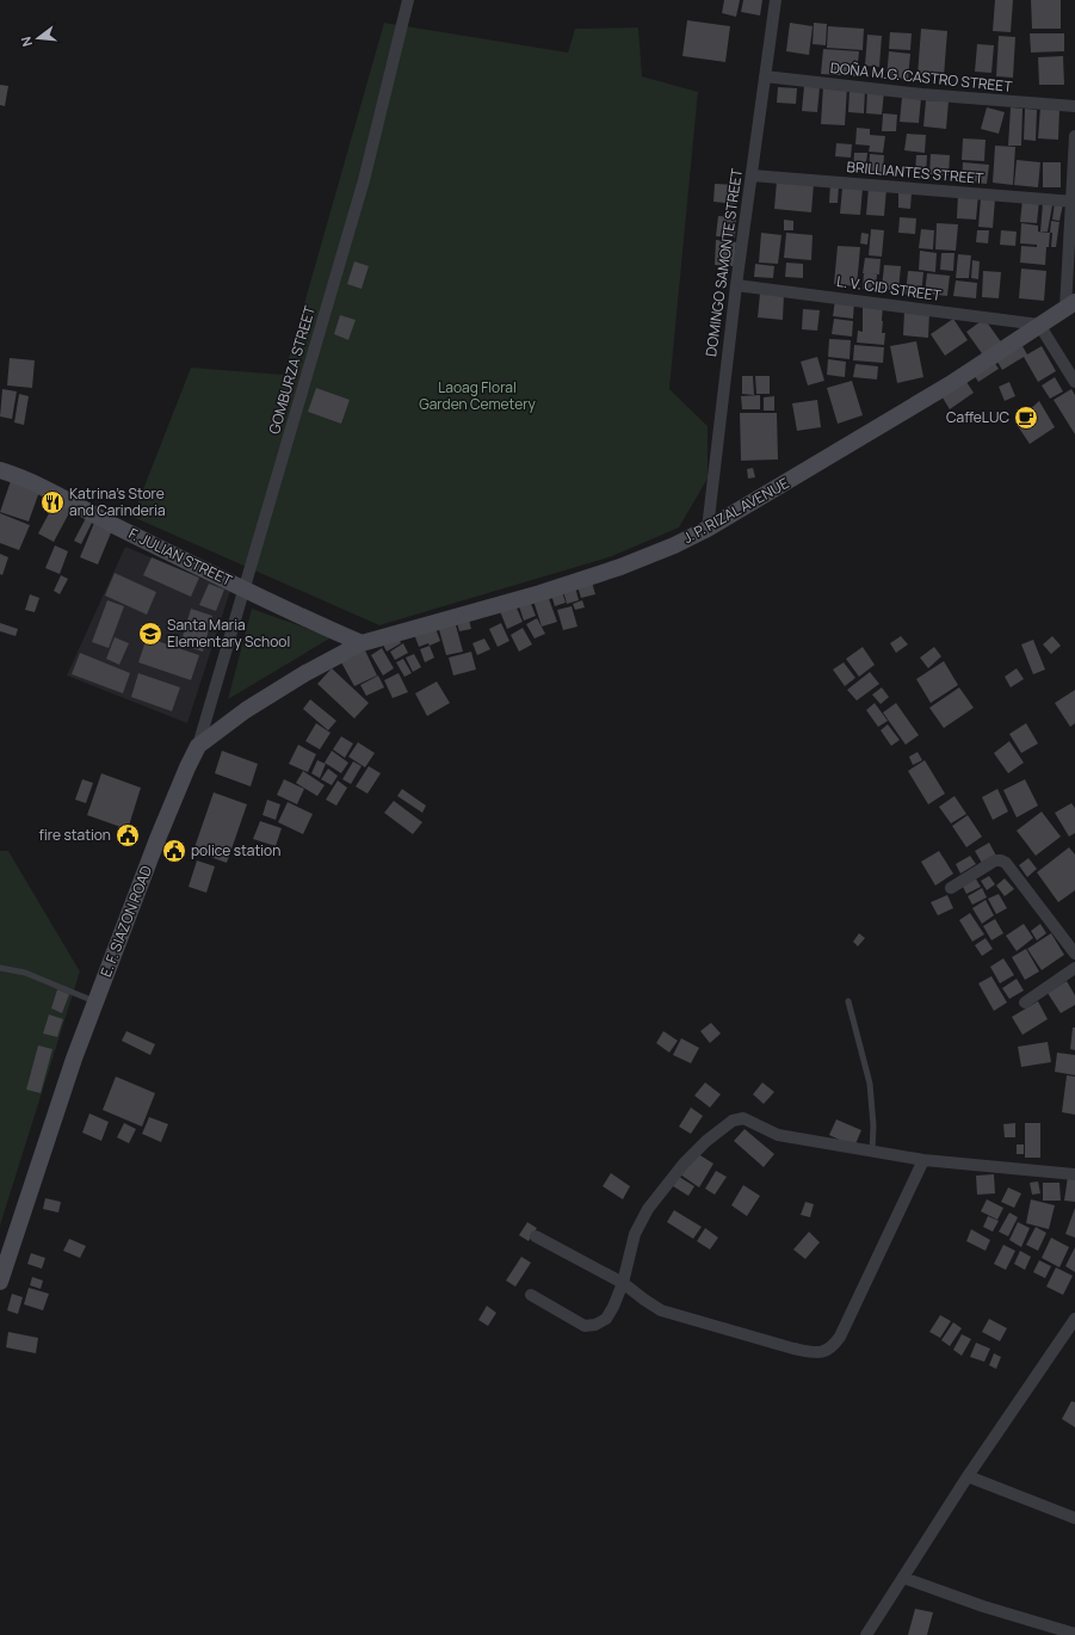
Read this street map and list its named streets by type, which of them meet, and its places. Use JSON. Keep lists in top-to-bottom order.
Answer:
{
  "streets": {
    "main road": ["J. P. RIZAL AVENUE", "F. JULIAN STREET", "E. F. SIAZON ROAD"],
    "street": [
      "DOÑA M.G. CASTRO STREET",
      "BRILLIANTES STREET",
      "DOMINGO SAMONTE STREET",
      "L. V. CID STREET",
      "GOMBURZA STREET"
    ]
  },
  "crossings": [
    ["DOÑA M.G. CASTRO STREET", "DOMINGO SAMONTE STREET"],
    ["BRILLIANTES STREET", "DOMINGO SAMONTE STREET"],
    ["DOMINGO SAMONTE STREET", "L. V. CID STREET"],
    ["DOMINGO SAMONTE STREET", "J. P. RIZAL AVENUE"],
    ["L. V. CID STREET", "J. P. RIZAL AVENUE"],
    ["GOMBURZA STREET", "F. JULIAN STREET"],
    ["GOMBURZA STREET", "E. F. SIAZON ROAD"],
    ["J. P. RIZAL AVENUE", "F. JULIAN STREET"],
    ["J. P. RIZAL AVENUE", "E. F. SIAZON ROAD"],
    ["F. JULIAN STREET", "E. F. SIAZON ROAD"]
  ],
  "parks": ["Laoag Floral Garden Cemetery"],
  "places": {
    "cafe": ["CaffeLUC"],
    "restaurant": ["Katrina's Store and Carinderia"],
    "school or university": ["Santa Maria Elementary School"],
    "public building": ["fire station", "police station"]
  },
  "north": "left"
}
